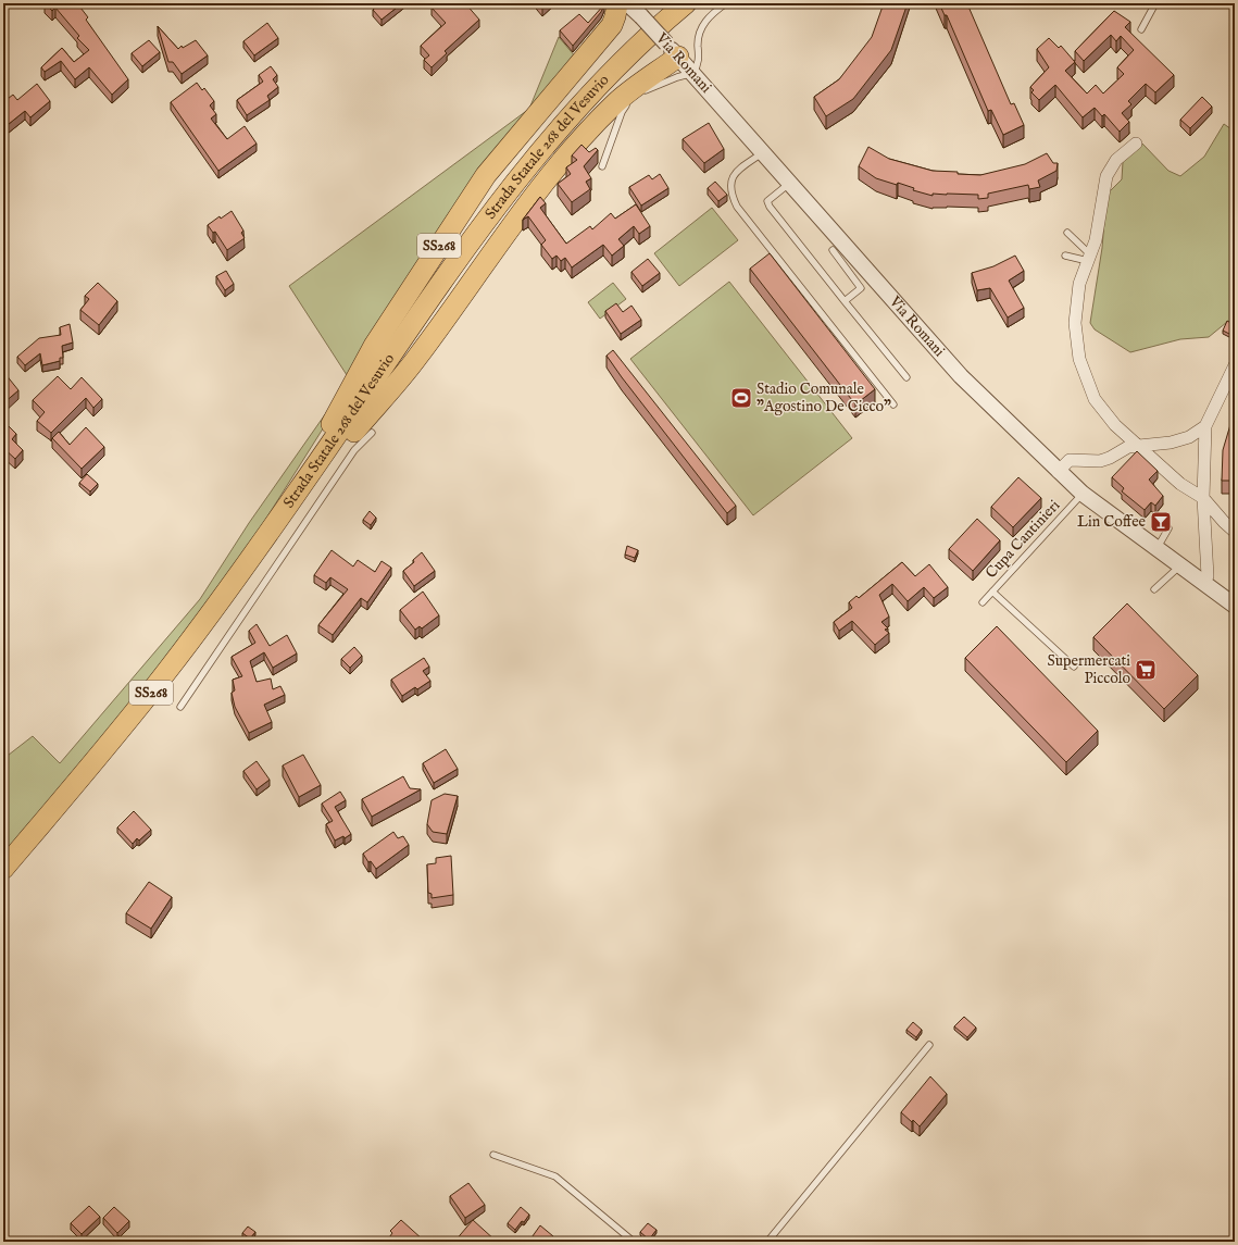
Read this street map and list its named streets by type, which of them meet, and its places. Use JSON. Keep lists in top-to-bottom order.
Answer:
{
  "streets": {
    "highway": ["Strada Statale 268 del Vesuvio", "SS268"],
    "street": ["Via Romani"],
    "lane": ["Cupa Cantinieri"]
  },
  "crossings": [
    ["Via Romani", "SS268"],
    ["Via Romani", "Cupa Cantinieri"],
    ["Strada Statale 268 del Vesuvio", "SS268"]
  ],
  "places": {
    "sports": ["Stadio Comunale \"Agostino De Cicco\""],
    "bar": ["Lin Coffee"],
    "supermarket": ["Supermercati Piccolo"]
  }
}
